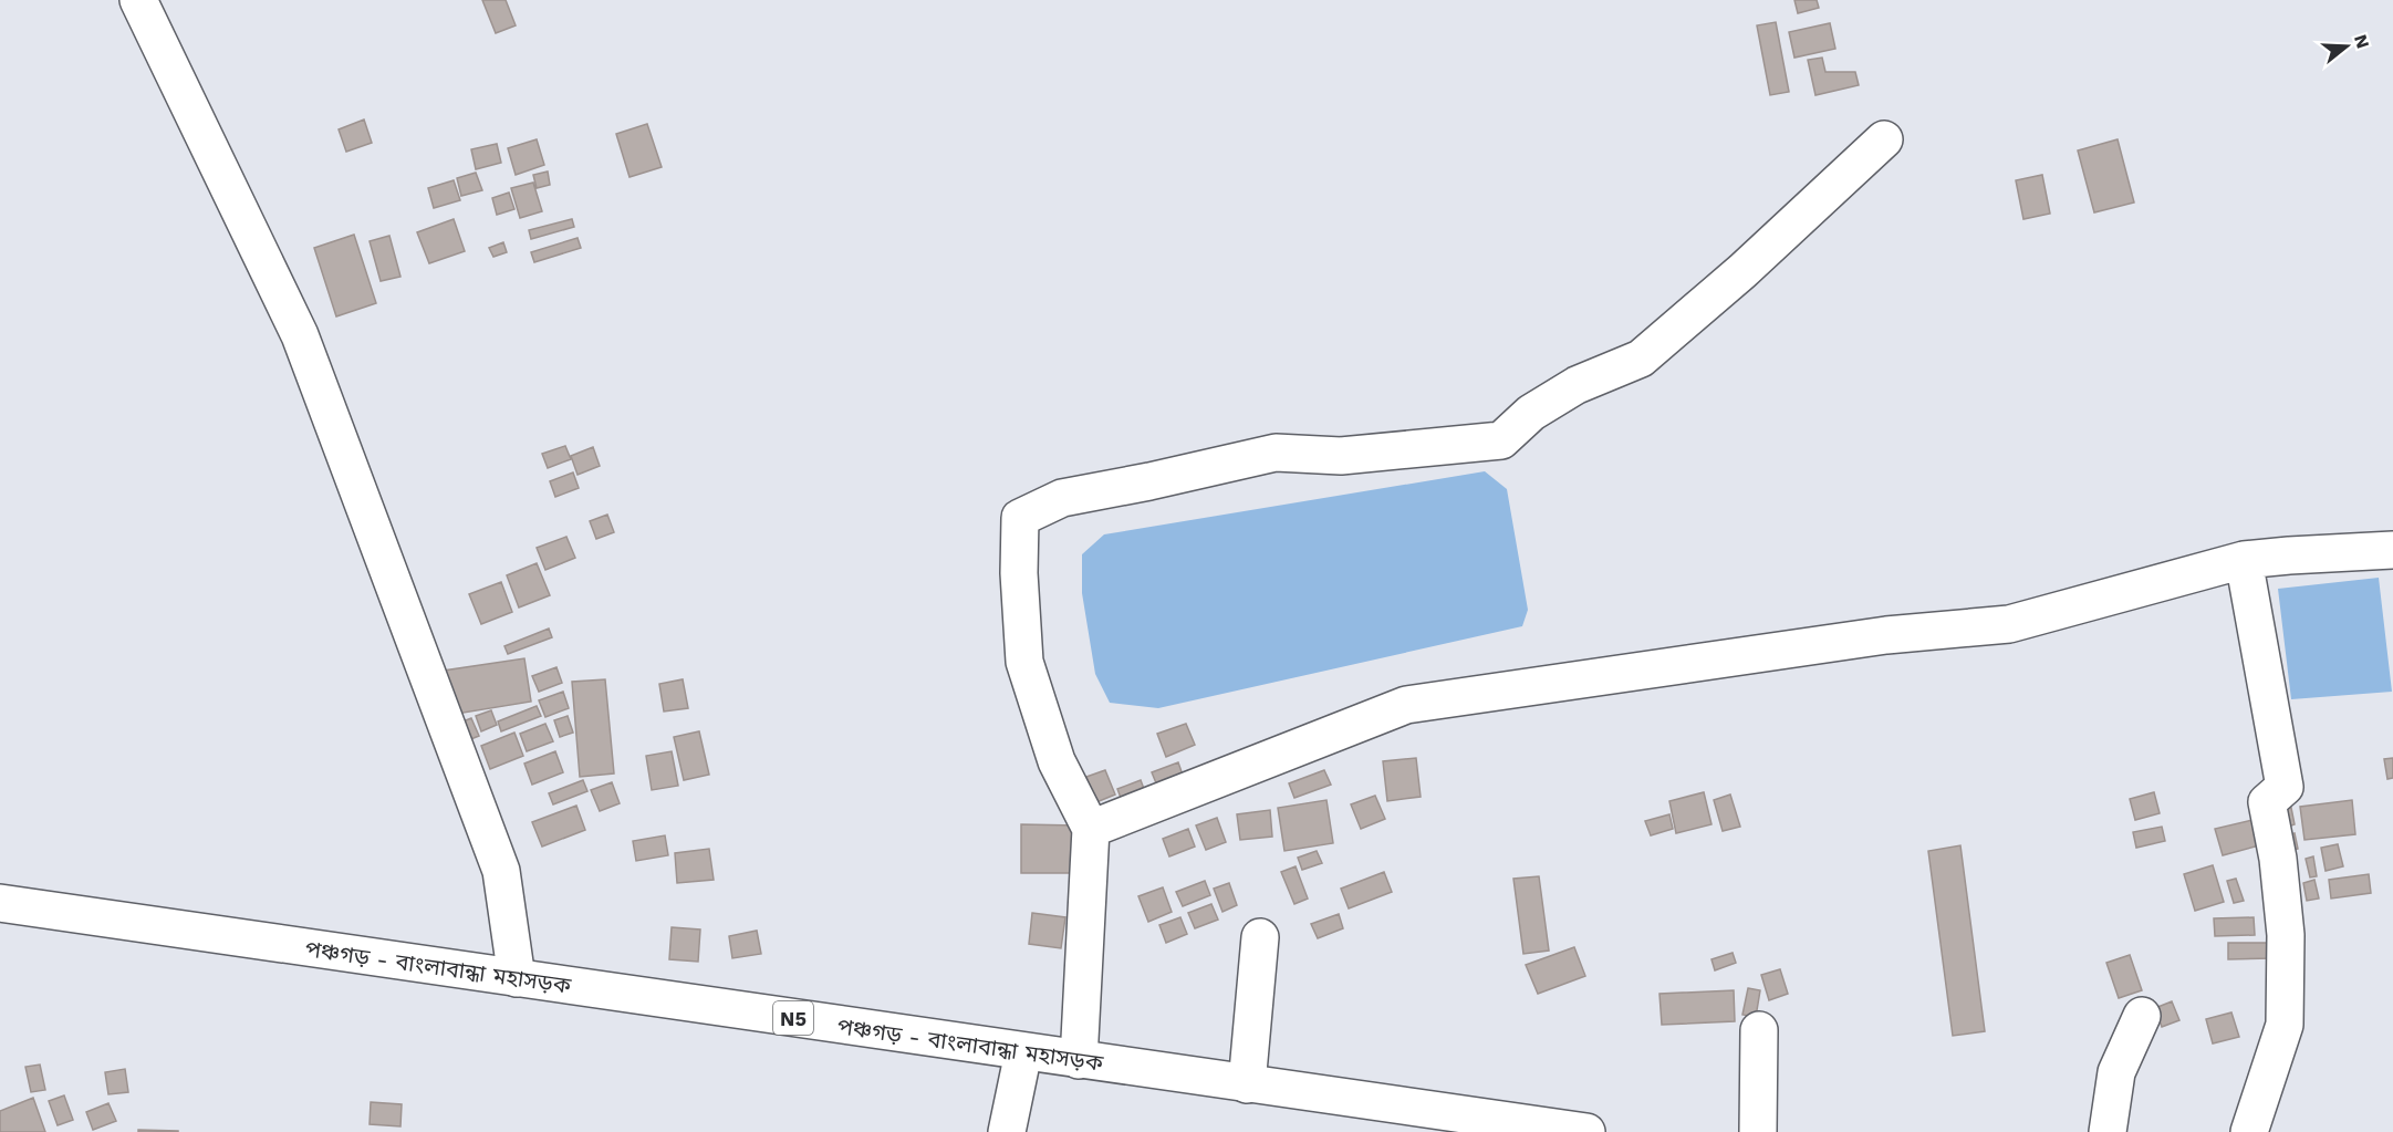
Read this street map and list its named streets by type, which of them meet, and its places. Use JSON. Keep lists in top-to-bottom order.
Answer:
{
  "streets": {
    "main road": ["পঞ্চগড় - বাংলাবান্ধা মহাসড়ক", "N5"]
  },
  "north": "right"
}
